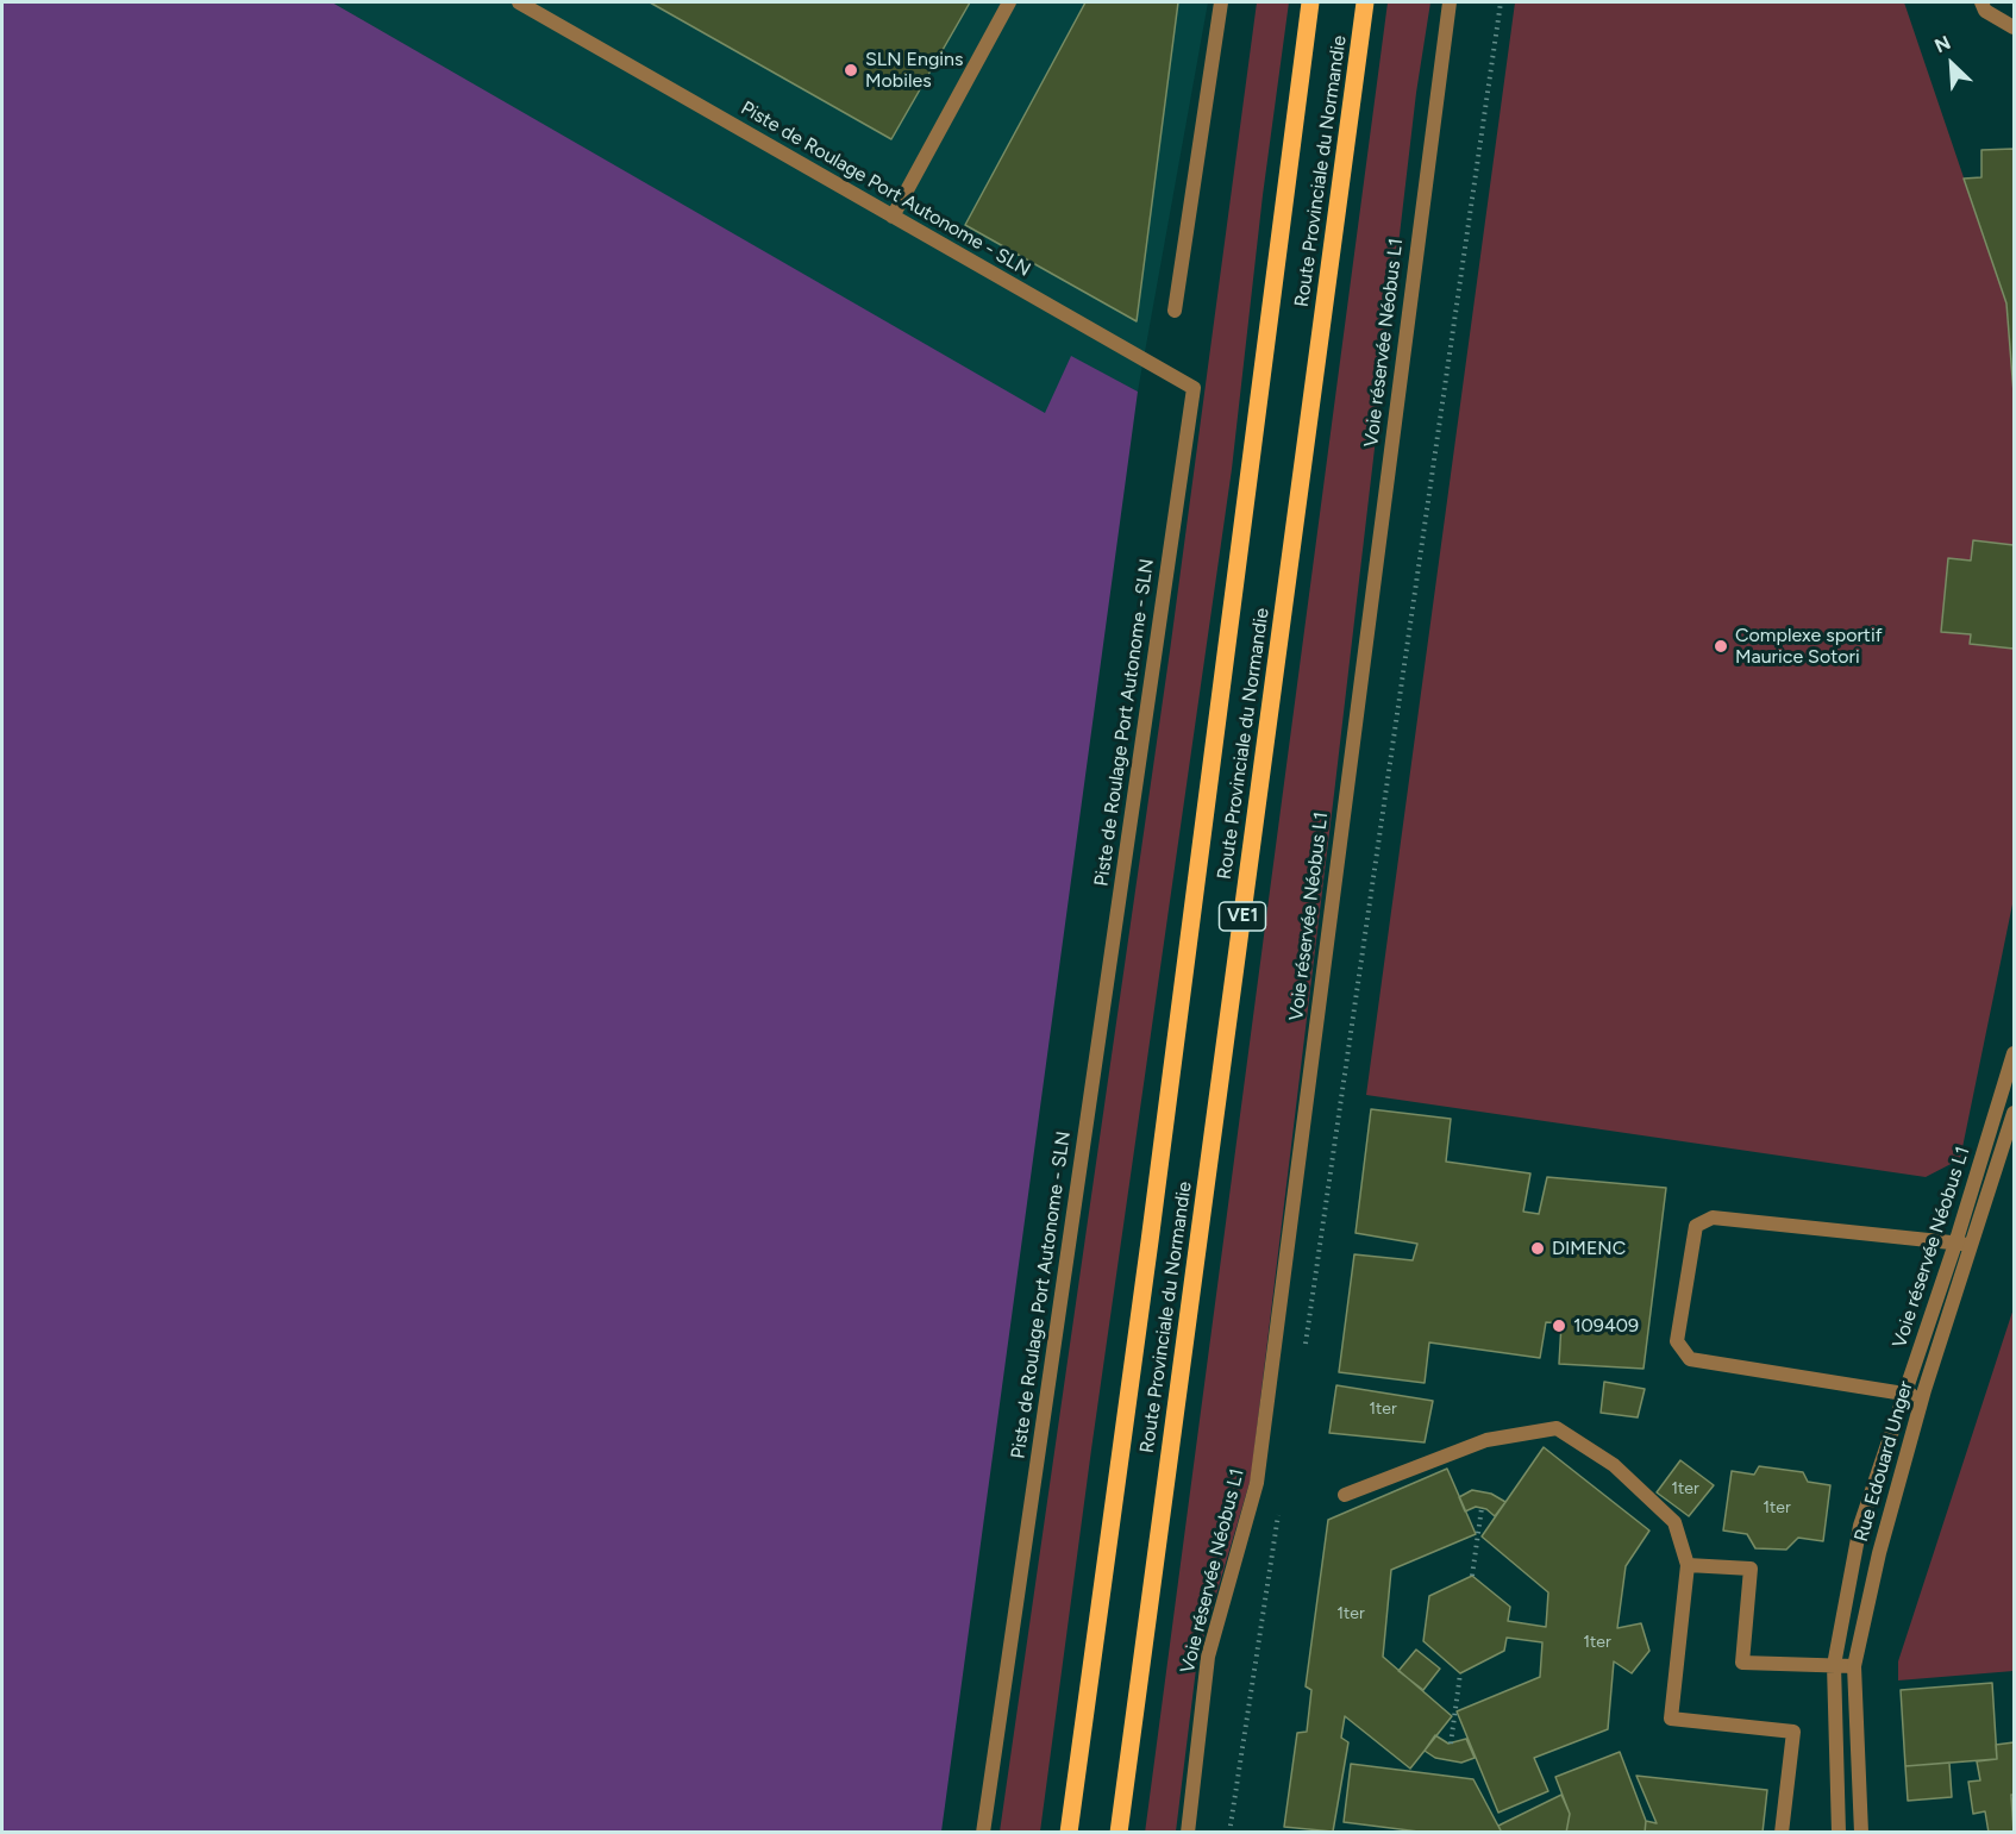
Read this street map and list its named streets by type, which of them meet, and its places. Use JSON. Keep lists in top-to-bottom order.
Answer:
{
  "streets": {
    "main road": ["Route Provinciale du Normandie", "VE1"],
    "street": ["Piste de Roulage Port Autonome - SLN", "Voie réservée Néobus L1", "Rue Edouard Unger"]
  },
  "places": [
    "SLN Engins Mobiles",
    "Complexe sportif Maurice Sotori",
    "DIMENC",
    "109409"
  ],
  "house_numbers": [
    "1ter",
    "1ter",
    "1ter",
    "1ter",
    "1ter"
  ],
  "north": "top left"
}
